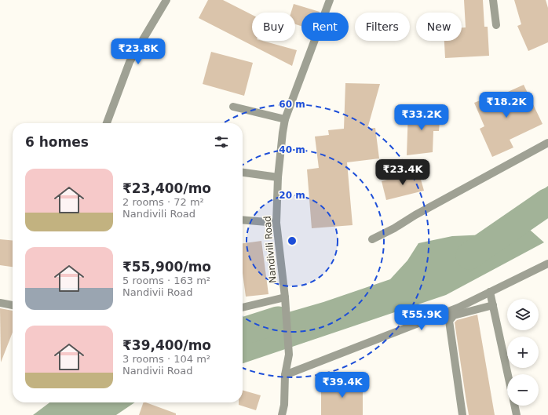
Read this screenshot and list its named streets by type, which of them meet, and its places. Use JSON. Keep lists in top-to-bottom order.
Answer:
{
  "streets": {
    "street": ["Nandivili Road"]
  },
  "page": {
    "chip": [
      "Buy",
      "Rent",
      "Filters",
      "New"
    ],
    "price": [
      "₹23.8K",
      "₹18.2K",
      "₹33.2K",
      "₹23.4K",
      "₹55.9K",
      "₹39.4K"
    ],
    "heading": "6 homes",
    "list": [
      {
        "name": "₹23,400/mo",
        "note": "2 rooms · 72 m² · Nandivili Road"
      },
      {
        "name": "₹55,900/mo",
        "note": "5 rooms · 163 m² · Nandivii Road"
      },
      {
        "name": "₹39,400/mo",
        "note": "3 rooms · 104 m² · Nandivii Road"
      }
    ],
    "map_buttons": ["+", "−"]
  },
  "rings": ["60 m", "40 m", "20 m"]
}
